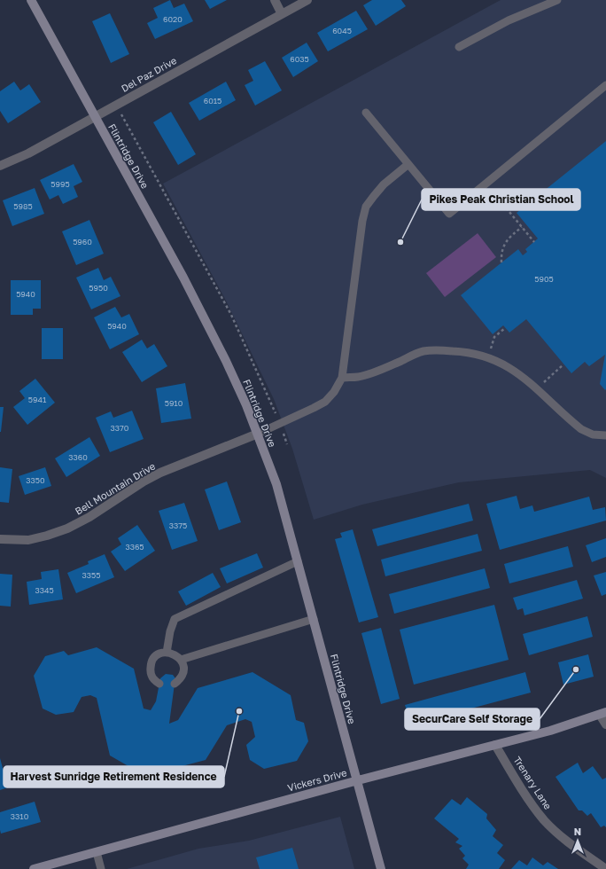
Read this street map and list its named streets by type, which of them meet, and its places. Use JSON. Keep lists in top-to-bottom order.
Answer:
{
  "streets": {
    "street": [
      "Del Paz Drive",
      "Flintridge Drive",
      "Bell Mountain Drive",
      "Vickers Drive",
      "Trenary Lane"
    ]
  },
  "crossings": [
    ["Del Paz Drive", "Flintridge Drive"],
    ["Flintridge Drive", "Bell Mountain Drive"],
    ["Flintridge Drive", "Vickers Drive"],
    ["Vickers Drive", "Trenary Lane"]
  ],
  "places": ["Pikes Peak Christian School", "SecurCare Self Storage", "Harvest Sunridge Retirement Residence"],
  "house_numbers": [
    "6020",
    "6045",
    "6035",
    "6015",
    "5995",
    "5985",
    "5960",
    "5905",
    "5950",
    "5940",
    "5940",
    "5941",
    "5910",
    "3370",
    "3360",
    "3350",
    "3375",
    "3365",
    "3355",
    "3345",
    "3310"
  ],
  "north": "top"
}
